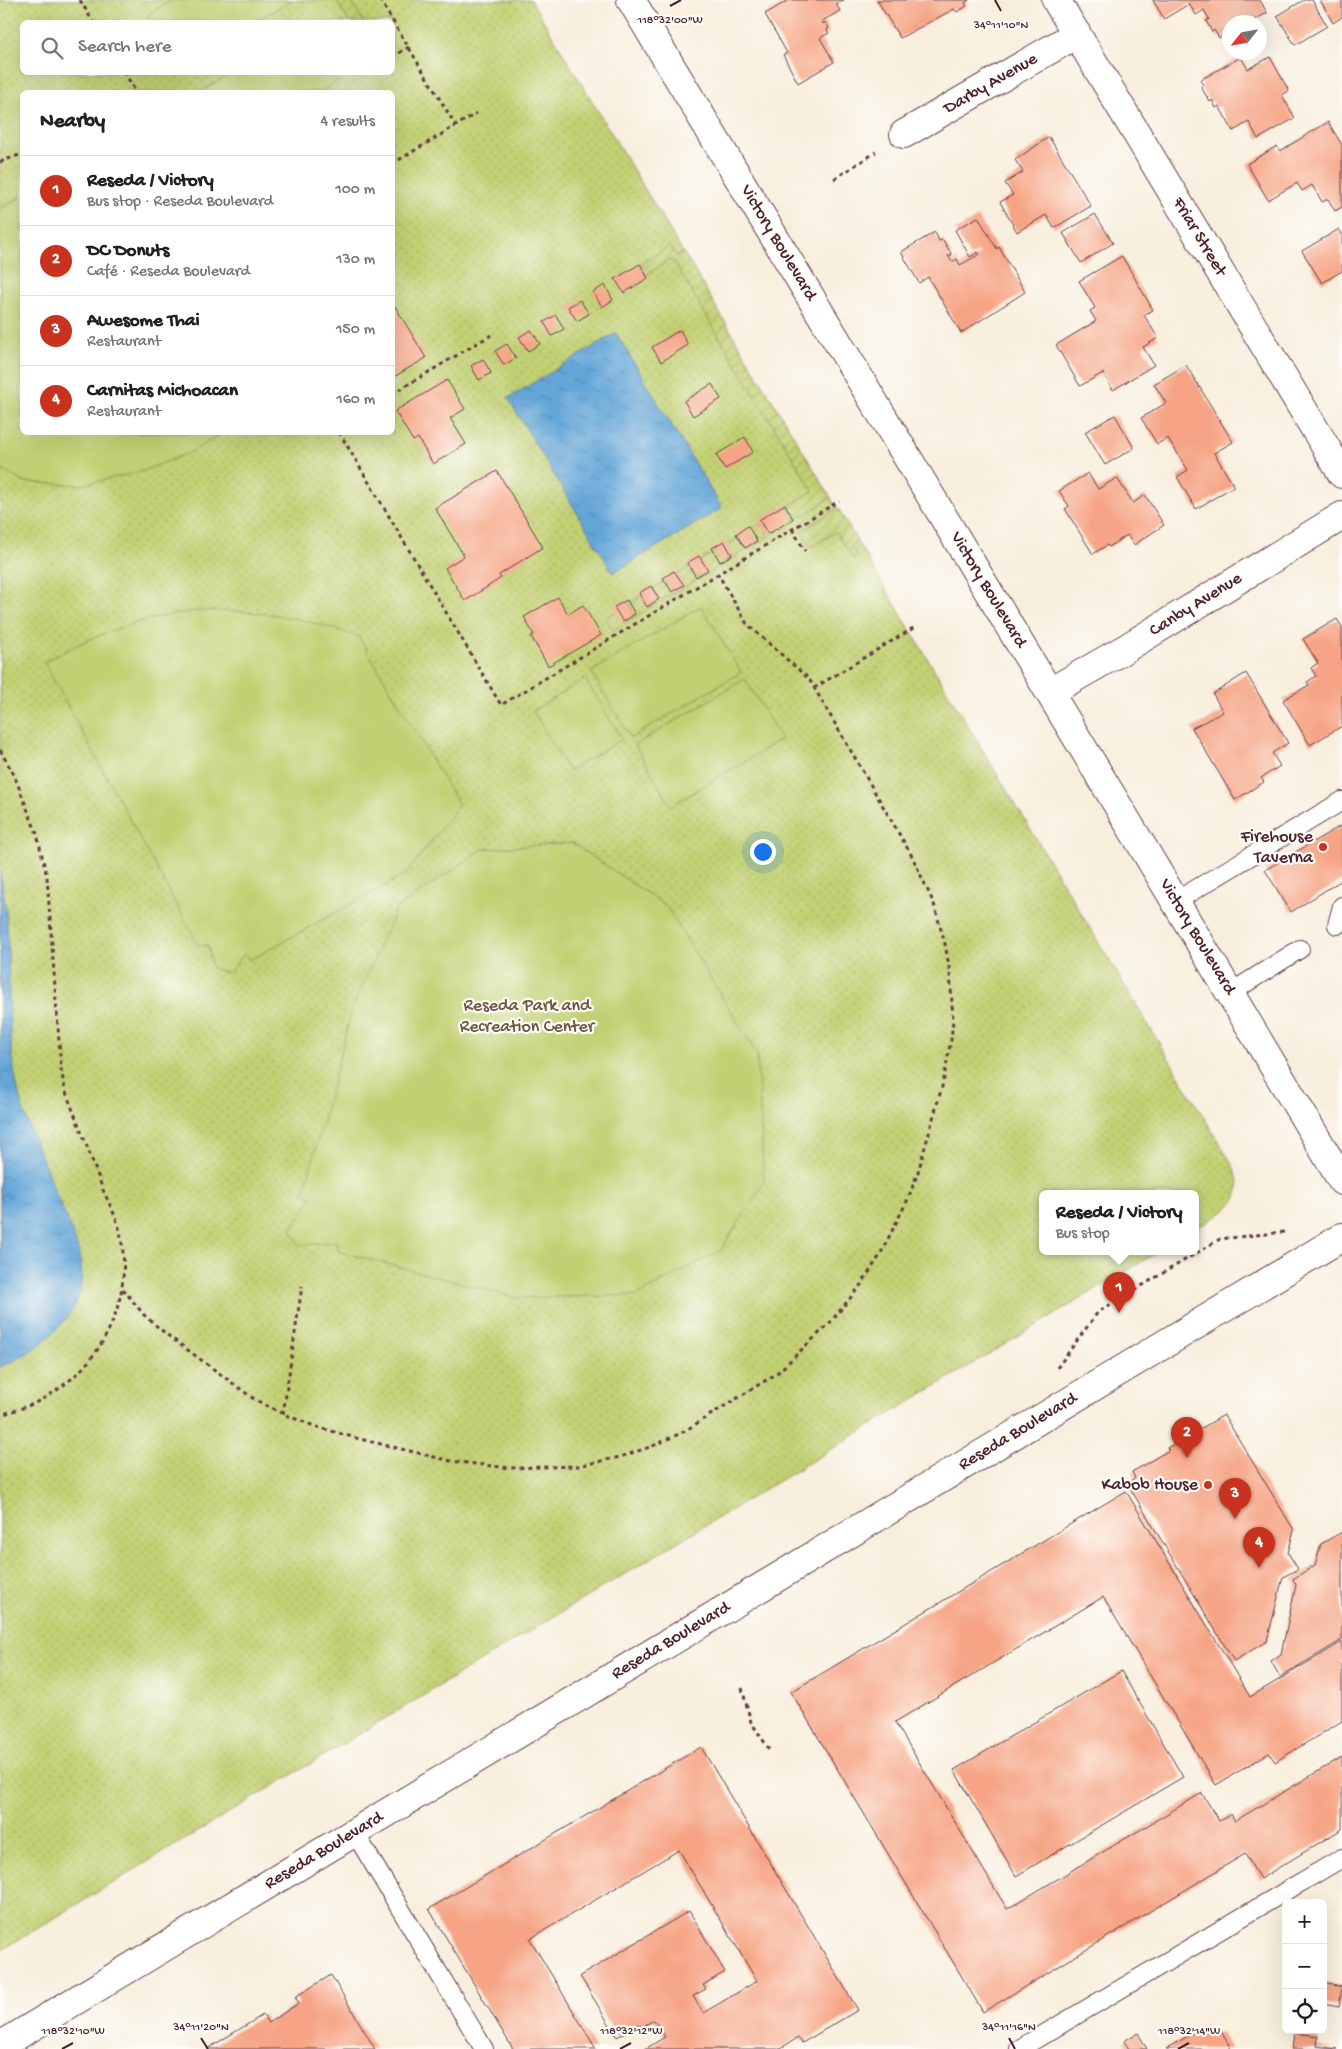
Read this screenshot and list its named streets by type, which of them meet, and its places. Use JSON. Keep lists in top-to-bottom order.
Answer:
{
  "streets": {
    "main road": [
      "Darby Avenue",
      "Friar Street",
      "Victory Boulevard",
      "Canby Avenue",
      "Reseda Boulevard"
    ]
  },
  "crossings": [
    ["Darby Avenue", "Friar Street"],
    ["Victory Boulevard", "Canby Avenue"]
  ],
  "parks": ["Reseda Park and Recreation Center"],
  "places": ["Firehouse Taverna", "Kabob House"],
  "north": "bottom left",
  "page": {
    "search": "Search here",
    "heading": ["Nearby", "4 results"],
    "list": [
      {
        "mark": "1",
        "name": "Reseda / Victory",
        "note": "Bus stop · Reseda Boulevard",
        "value": "100 m"
      },
      {
        "mark": "2",
        "name": "DC Donuts",
        "note": "Café · Reseda Boulevard",
        "value": "130 m"
      },
      {
        "mark": "3",
        "name": "Awesome Thai",
        "note": "Restaurant",
        "value": "150 m"
      },
      {
        "mark": "4",
        "name": "Carnitas Michoacan",
        "note": "Restaurant",
        "value": "160 m"
      }
    ],
    "popup": ["Reseda / Victory", "Bus stop"],
    "pins": [
      "1",
      "2",
      "3",
      "4"
    ],
    "map_buttons": ["+", "−"]
  },
  "coordinates": [
    "118°32'00\"W",
    "34°11'10\"N",
    "34°11'20\"N",
    "34°11'16\"N",
    "118°32'10\"W",
    "118°32'12\"W",
    "118°32'14\"W"
  ]
}
